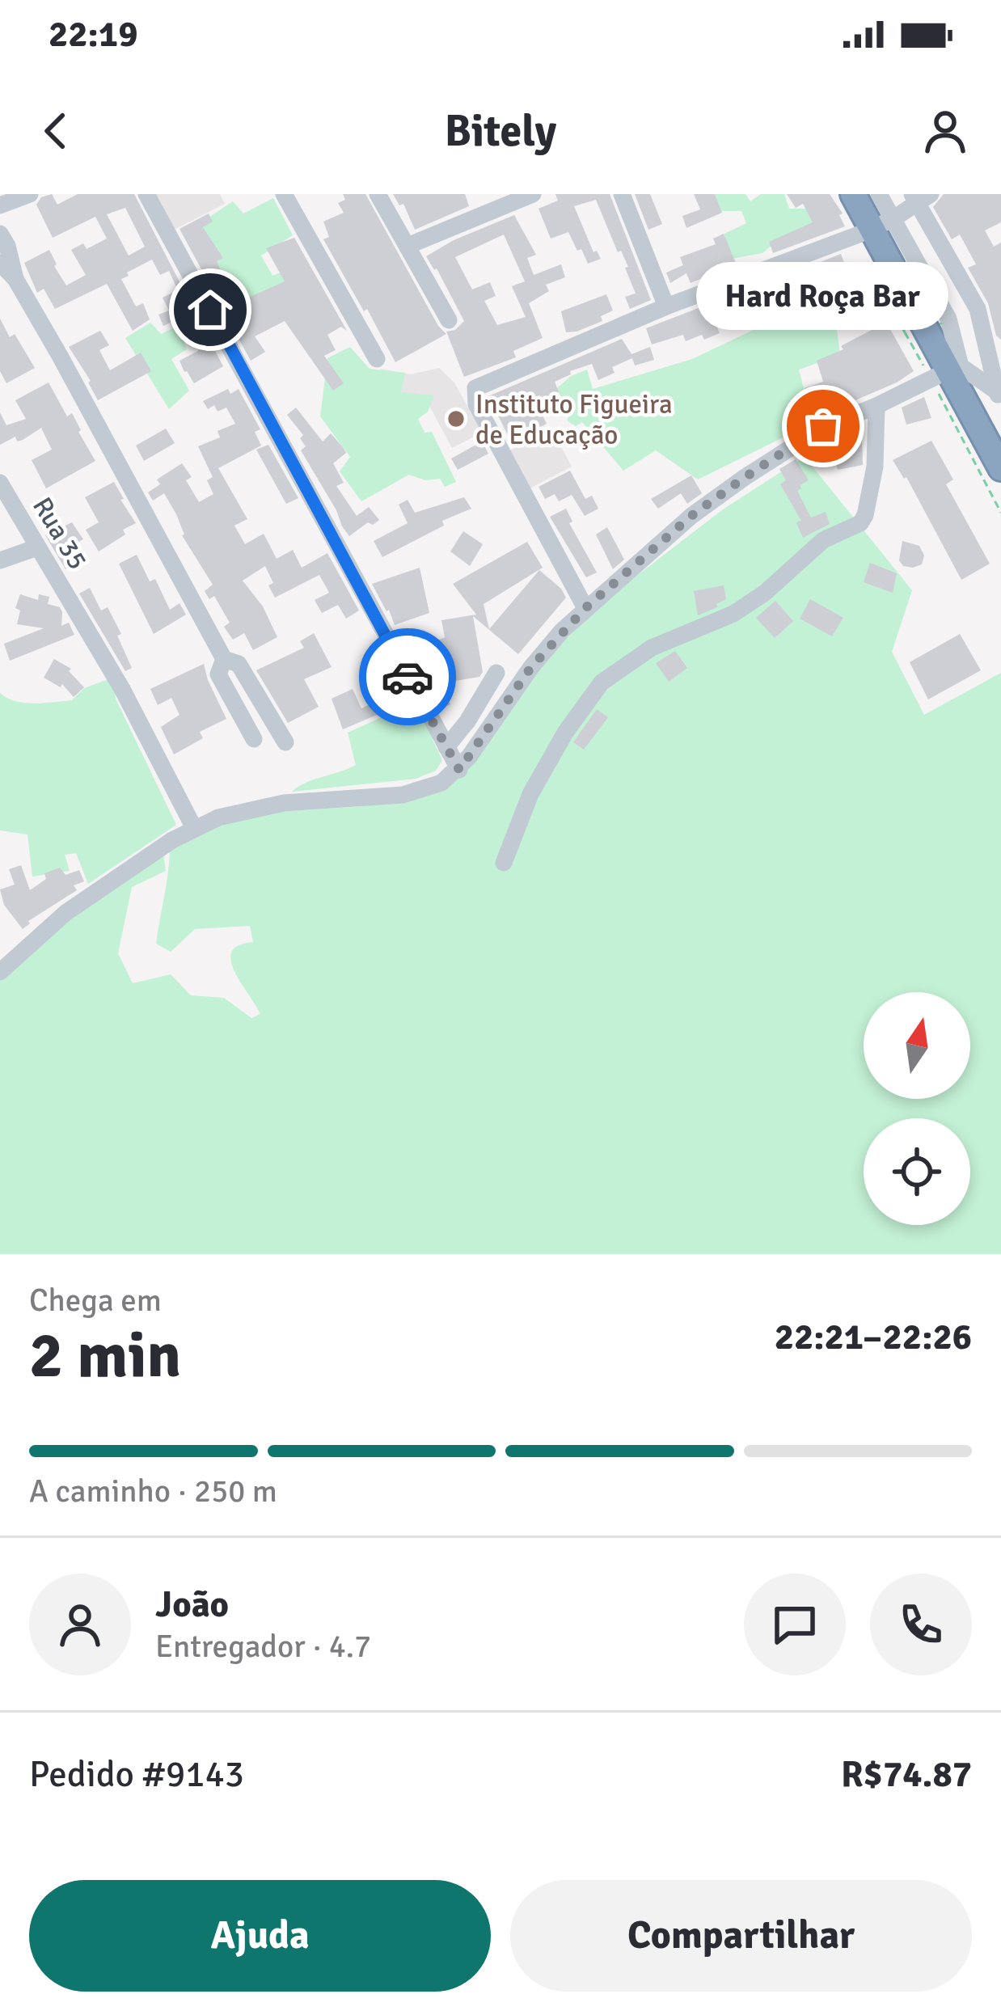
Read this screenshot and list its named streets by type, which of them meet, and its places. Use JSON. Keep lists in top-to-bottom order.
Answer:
{
  "streets": {
    "street": ["Rua 35"]
  },
  "places": ["Instituto Figueira de Educação", "Hard Roça Bar"],
  "north": "top",
  "page": {
    "status": "22:19",
    "header": "Bitely",
    "bubble": "Hard Roça Bar",
    "heading": ["2 min", "Chega em", "22:21–22:26"],
    "panel": [
      "João",
      "Entregador · 4.7",
      "Pedido #9143",
      "R$74.87"
    ],
    "bar": "A caminho · 250 m",
    "buttons": ["Ajuda", "Compartilhar"]
  }
}
